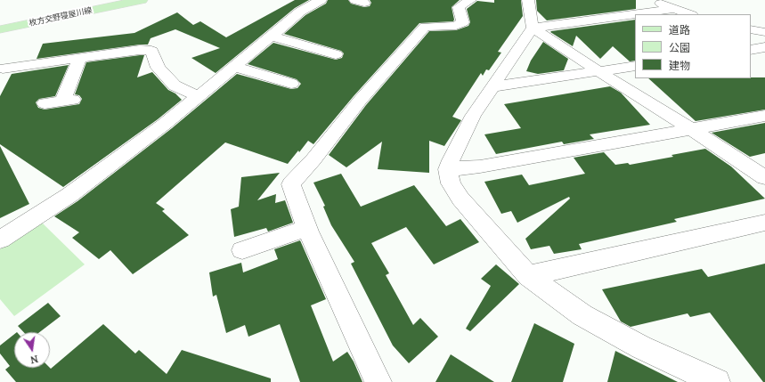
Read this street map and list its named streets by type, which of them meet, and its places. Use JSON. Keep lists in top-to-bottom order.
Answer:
{
  "streets": {
    "main road": ["枚方交野寝屋川線"]
  },
  "legend": ["道路", "公園", "建物"],
  "north": "bottom"
}
